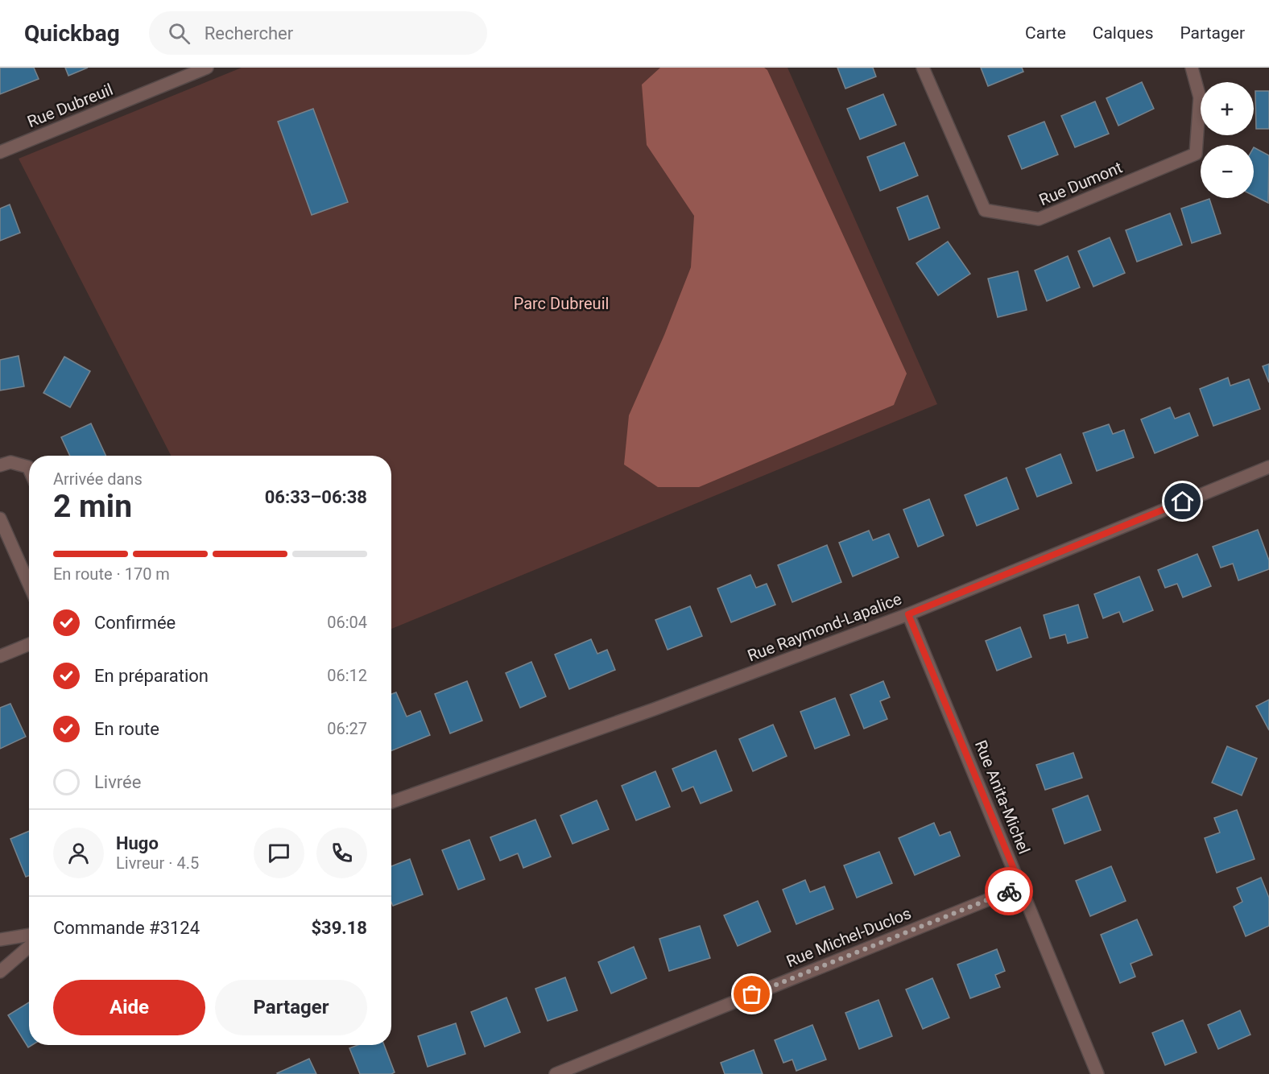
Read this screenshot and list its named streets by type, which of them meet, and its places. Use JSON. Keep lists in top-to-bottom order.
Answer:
{
  "streets": {
    "street": [
      "Rue Dubreuil",
      "Rue Dumont",
      "Rue Raymond-Lapalice",
      "Rue Anita-Michel",
      "Rue Michel-Duclos"
    ]
  },
  "crossings": [
    ["Rue Raymond-Lapalice", "Rue Anita-Michel"],
    ["Rue Anita-Michel", "Rue Michel-Duclos"]
  ],
  "parks": ["Parc Dubreuil"],
  "page": {
    "header": "Quickbag",
    "search": "Rechercher",
    "nav": ["Carte", "Calques", "Partager"],
    "map_buttons": ["+", "−"],
    "heading": ["2 min", "Arrivée dans", "06:33–06:38"],
    "panel": [
      "Hugo",
      "Livreur · 4.5",
      "Commande #3124",
      "$39.18"
    ],
    "bar": "En route · 170 m",
    "list": [
      ["Confirmée", "06:04"],
      ["En préparation", "06:12"],
      ["En route", "06:27"],
      "Livrée"
    ],
    "buttons": ["Aide", "Partager"]
  }
}
